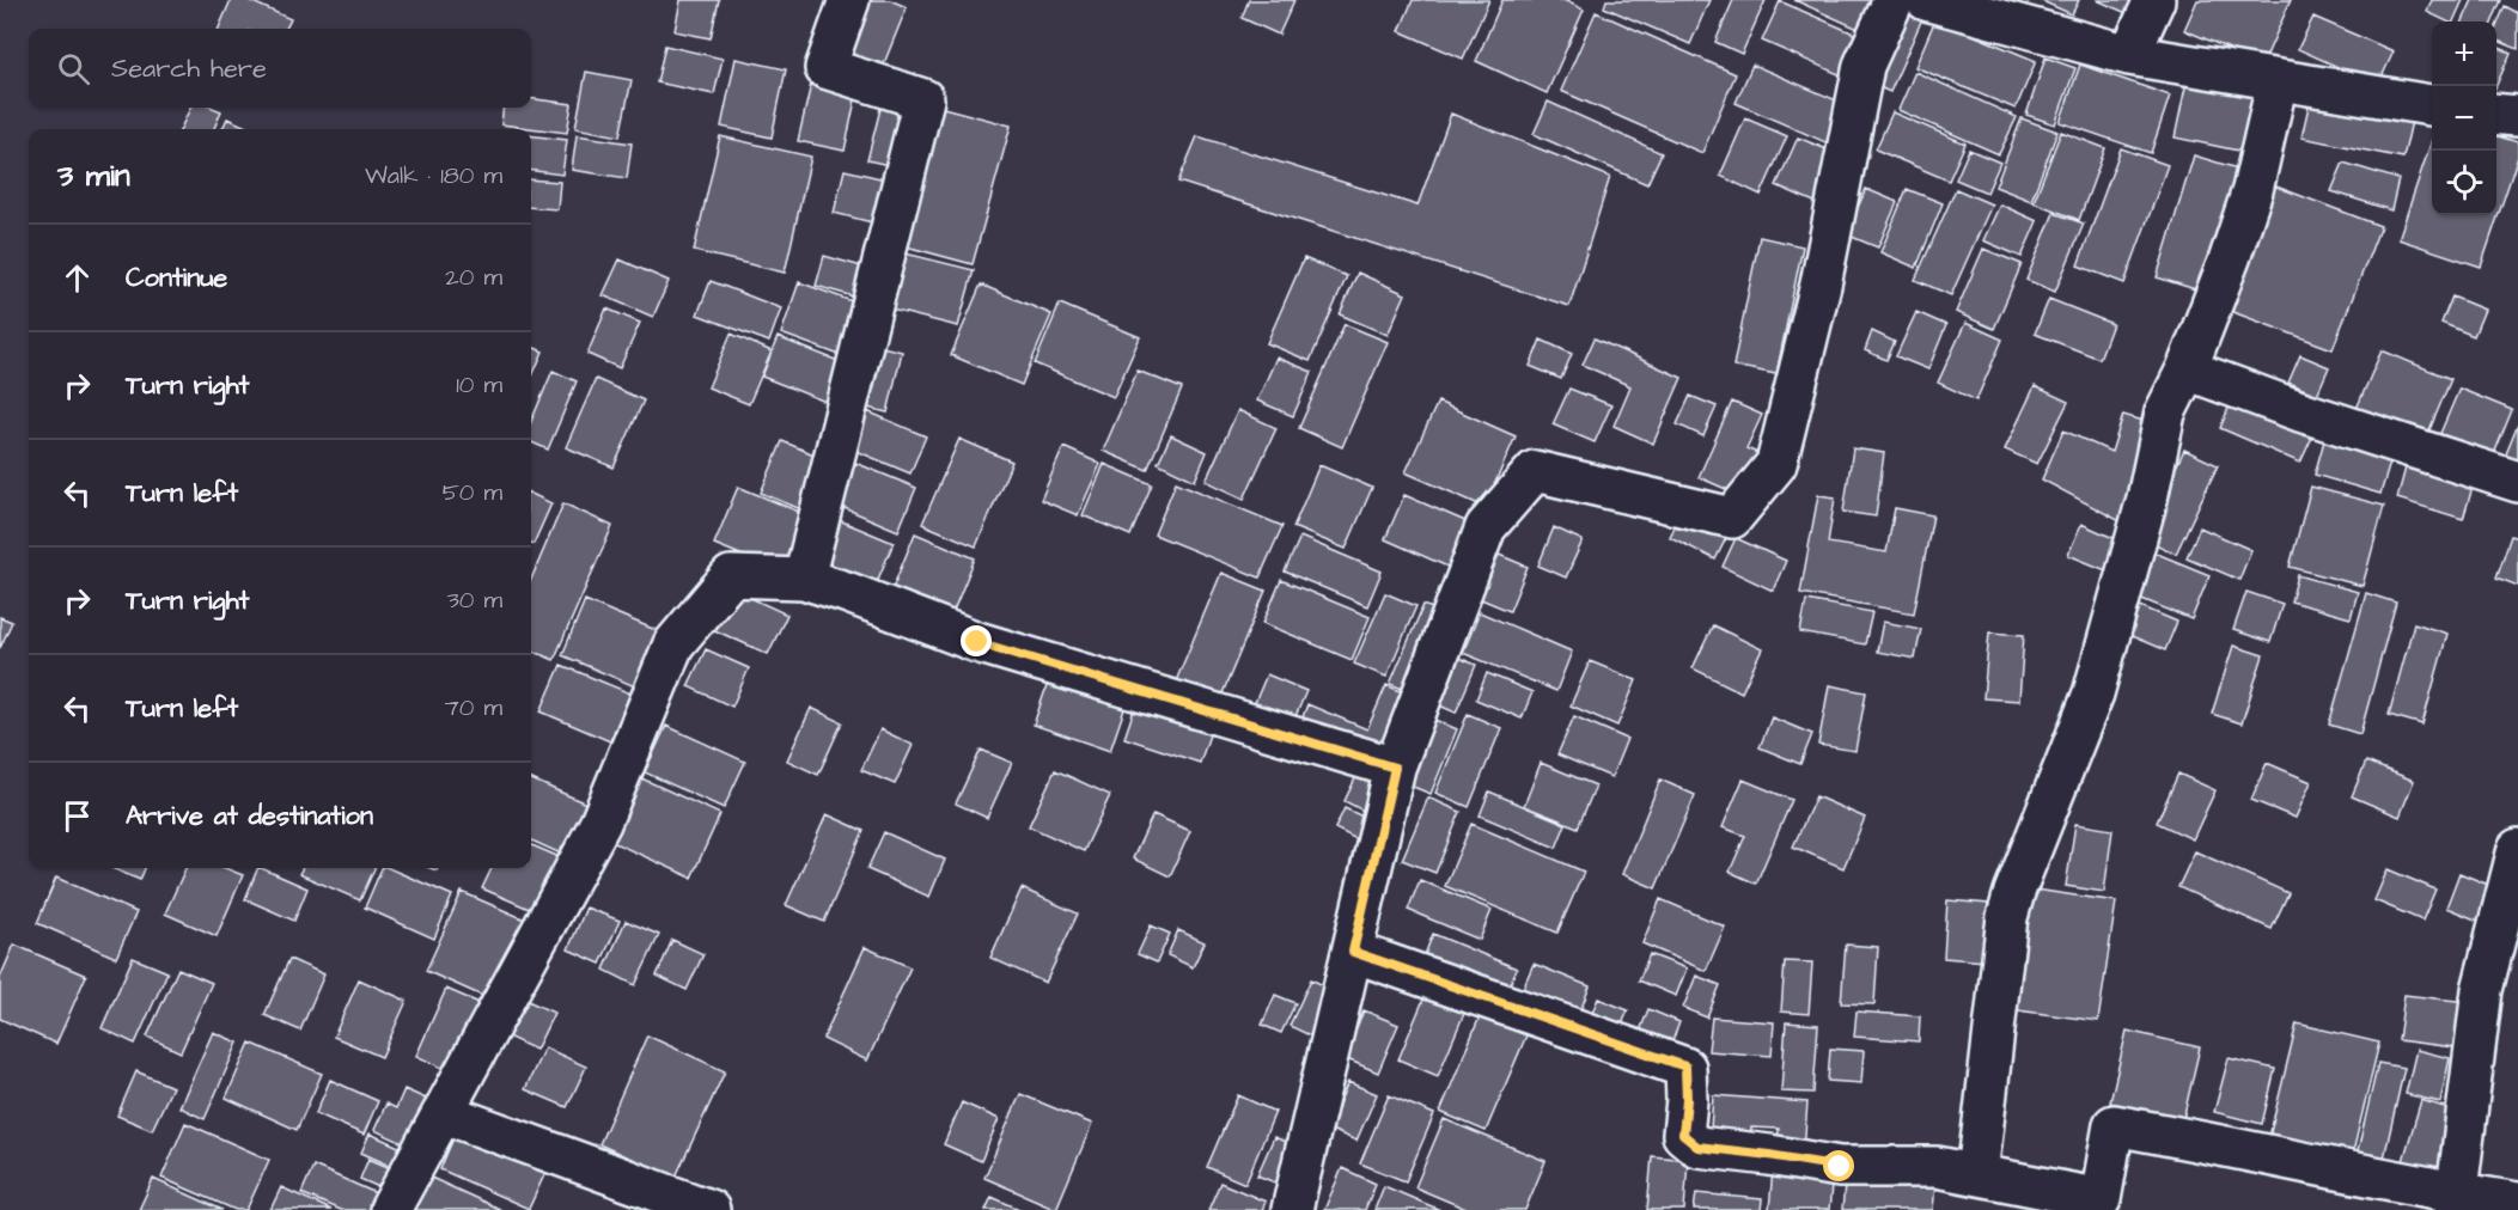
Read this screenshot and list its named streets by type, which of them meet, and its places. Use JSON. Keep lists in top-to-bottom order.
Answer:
{
  "page": {
    "map_buttons": ["+", "−"],
    "search": "Search here",
    "heading": ["3 min", "Walk · 180 m"],
    "list": [
      ["Continue", "20 m"],
      ["Turn right", "10 m"],
      ["Turn left", "50 m"],
      ["Turn right", "30 m"],
      ["Turn left", "70 m"],
      "Arrive at destination"
    ]
  }
}
